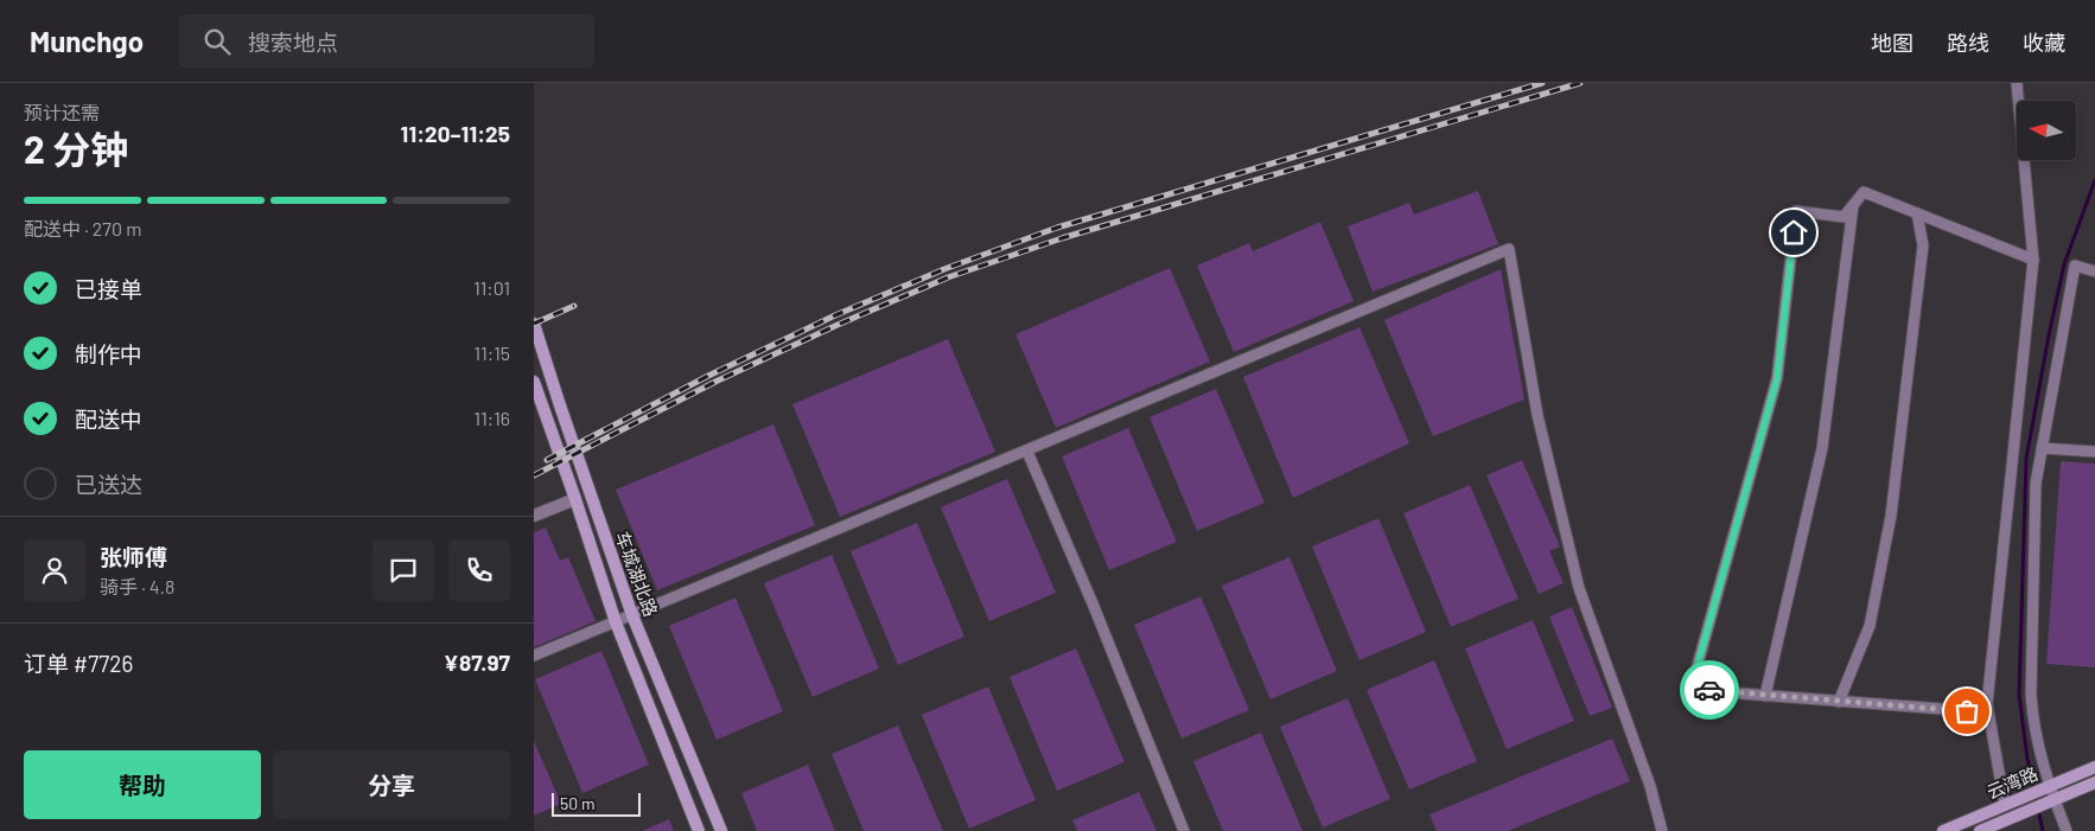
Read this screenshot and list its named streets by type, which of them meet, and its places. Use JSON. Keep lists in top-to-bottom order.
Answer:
{
  "streets": {
    "main road": ["车城湖北路", "云湾路"]
  },
  "scale_bar": "50 m",
  "north": "left",
  "page": {
    "header": "Munchgo",
    "search": "搜索地点",
    "nav": ["地图", "路线", "收藏"],
    "heading": ["2 分钟", "预计还需", "11:20–11:25"],
    "panel": [
      "张师傅",
      "骑手 · 4.8",
      "订单 #7726",
      "¥87.97"
    ],
    "bar": "配送中 · 270 m",
    "list": [
      ["已接单", "11:01"],
      ["制作中", "11:15"],
      ["配送中", "11:16"],
      "已送达"
    ],
    "buttons": ["帮助", "分享"],
    "scale": "50 m"
  }
}
